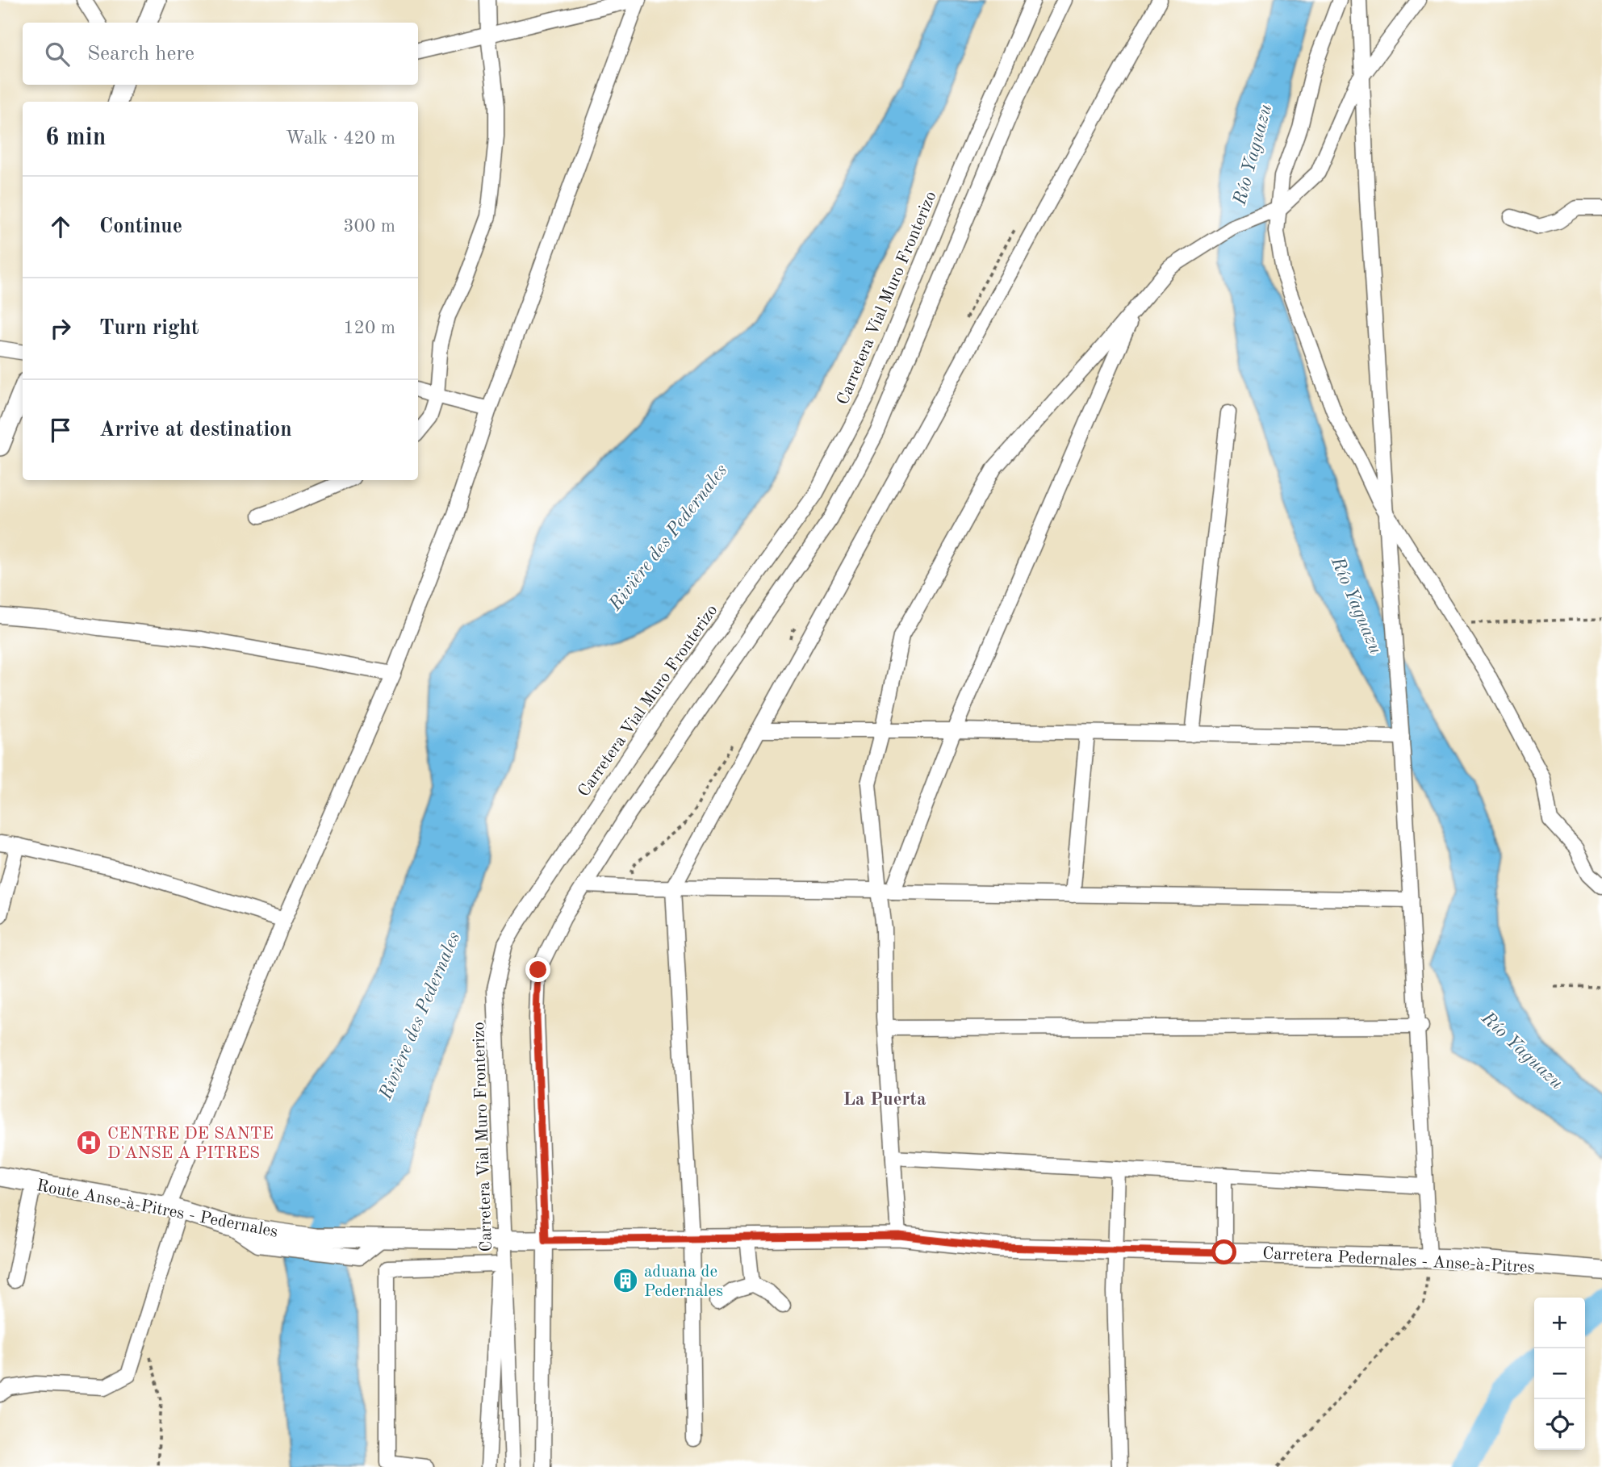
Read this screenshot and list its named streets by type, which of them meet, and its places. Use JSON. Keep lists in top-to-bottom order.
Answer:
{
  "streets": {
    "main road": ["Route Anse-à-Pitres - Pedernales", "Carretera Pedernales - Anse-à-Pitres"],
    "street": ["Carretera Vial Muro Fronterizo"]
  },
  "crossings": [
    ["Carretera Vial Muro Fronterizo", "Carretera Pedernales - Anse-à-Pitres"],
    ["Route Anse-à-Pitres - Pedernales", "Carretera Pedernales - Anse-à-Pitres"]
  ],
  "districts": ["La Puerta"],
  "water": ["Río Yaguazu", "Rivière des Pedernales"],
  "places": {
    "hospital": ["CENTRE DE SANTE D'ANSE A PITRES"],
    "building": ["aduana de Pedernales"]
  },
  "page": {
    "search": "Search here",
    "heading": ["6 min", "Walk · 420 m"],
    "list": [
      ["Continue", "300 m"],
      ["Turn right", "120 m"],
      "Arrive at destination"
    ],
    "map_buttons": ["+", "−"]
  }
}
